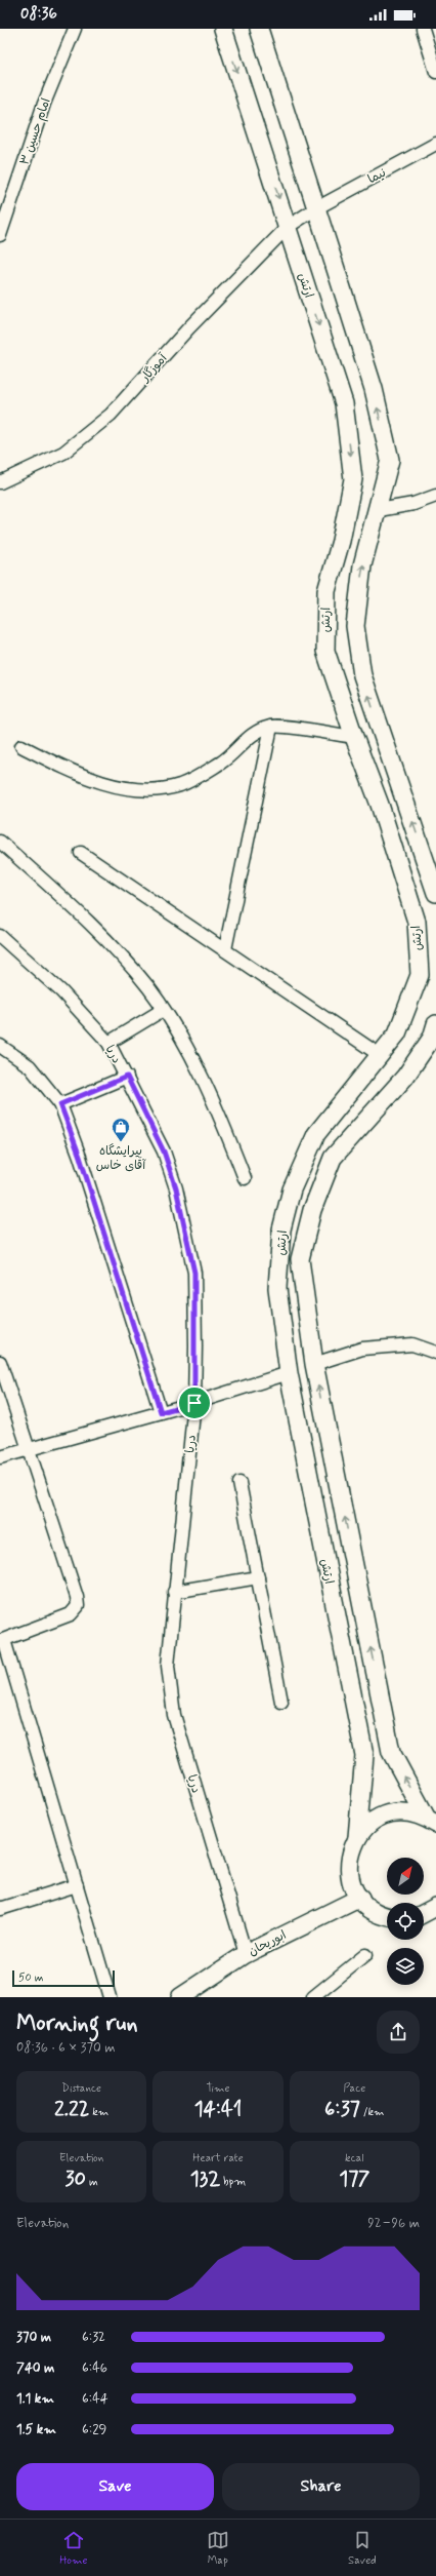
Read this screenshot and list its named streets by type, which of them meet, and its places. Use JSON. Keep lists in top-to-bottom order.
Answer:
{
  "streets": {
    "main road": ["ارتش", "ابوریحان"],
    "street": [
      "امام حسین ۳",
      "نیما",
      "آموزگار",
      "دریا"
    ]
  },
  "crossings": [
    ["نیما", "ارتش"],
    ["نیما", "آموزگار"],
    ["ارتش", "آموزگار"],
    ["دریا", "ابوریحان"]
  ],
  "places": {
    "shop": ["پیرایشگاه آقای خاس"]
  },
  "scale_bar": "50 m",
  "north": "top right",
  "page": {
    "status": "08:36",
    "scale": "50 m",
    "heading": ["Morning run", "08:36 · 6 × 370 m"],
    "stats": [
      ["Distance", "2.22 km"],
      ["Time", "14:41"],
      ["Pace", "6:37 /km"],
      ["Elevation", "30 m"],
      ["Heart rate", "132 bpm"],
      ["kcal", "177"]
    ],
    "chart": ["Elevation", "92–96 m"],
    "list": [
      {
        "name": "370 m",
        "note": "6:32"
      },
      {
        "name": "740 m",
        "note": "6:46"
      },
      {
        "name": "1.1 km",
        "note": "6:44"
      },
      {
        "name": "1.5 km",
        "note": "6:29"
      }
    ],
    "buttons": ["Save", "Share"],
    "tabs": ["Home", "Map", "Saved"]
  }
}
